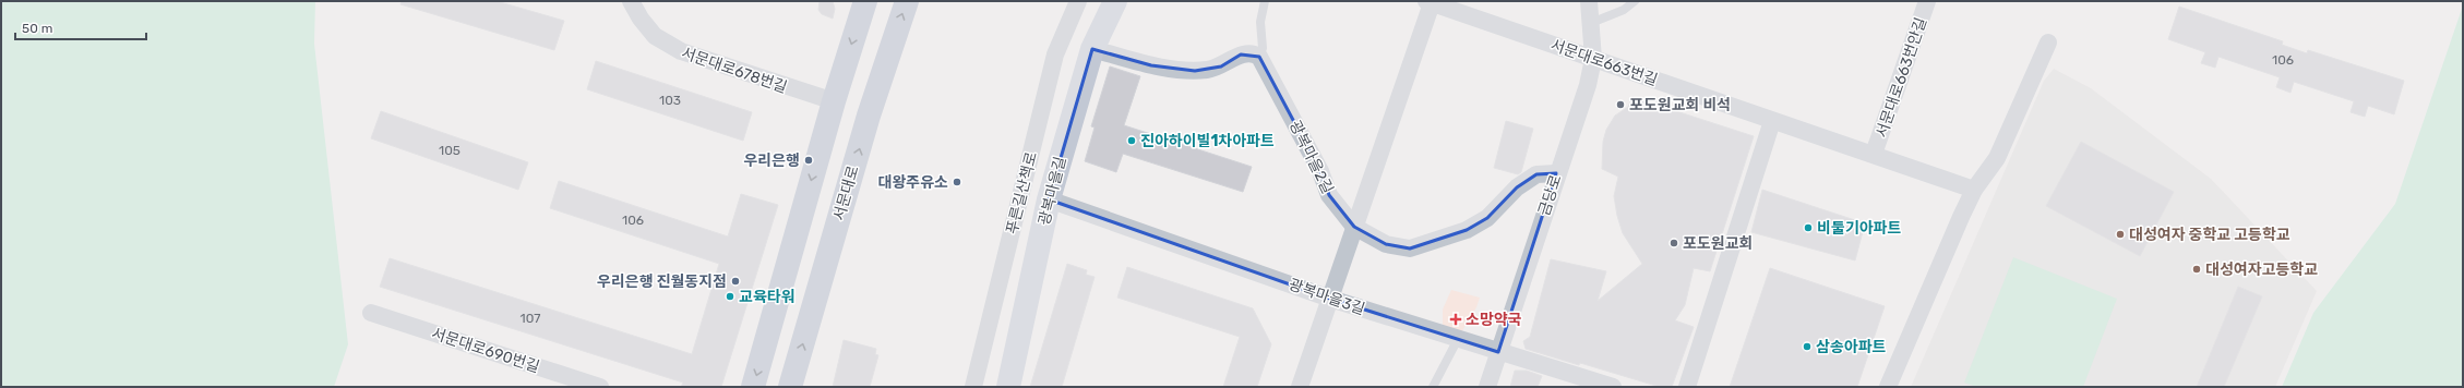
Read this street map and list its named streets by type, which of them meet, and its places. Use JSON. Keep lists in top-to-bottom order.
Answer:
{
  "streets": {
    "main road": ["서문대로"],
    "street": [
      "서문대로663번길",
      "서문대로678번길",
      "서문대로663번안길",
      "광복마을2길",
      "광복마을길",
      "푸른길산책로",
      "금당로",
      "광복마을3길",
      "서문대로690번길"
    ]
  },
  "crossings": [
    ["서문대로663번길", "서문대로663번안길"],
    ["서문대로663번길", "광복마을2길"],
    ["서문대로663번길", "금당로"],
    ["서문대로663번길", "광복마을3길"],
    ["광복마을2길", "금당로"],
    ["광복마을길", "광복마을3길"],
    ["금당로", "광복마을3길"]
  ],
  "places": {
    "other": [
      "포도원교회 비석",
      "진아하이빌1차아파트",
      "우리은행",
      "대왕주유소",
      "비둘기아파트",
      "대성여자 중학교 고등학교",
      "포도원교회",
      "대성여자고등학교",
      "우리은행 진월동지점",
      "교육타워",
      "삼송아파트"
    ],
    "health": ["소망약국"]
  },
  "house_numbers": [
    "106",
    "103",
    "105",
    "106",
    "107"
  ],
  "scale_bar": "50 m"
}
